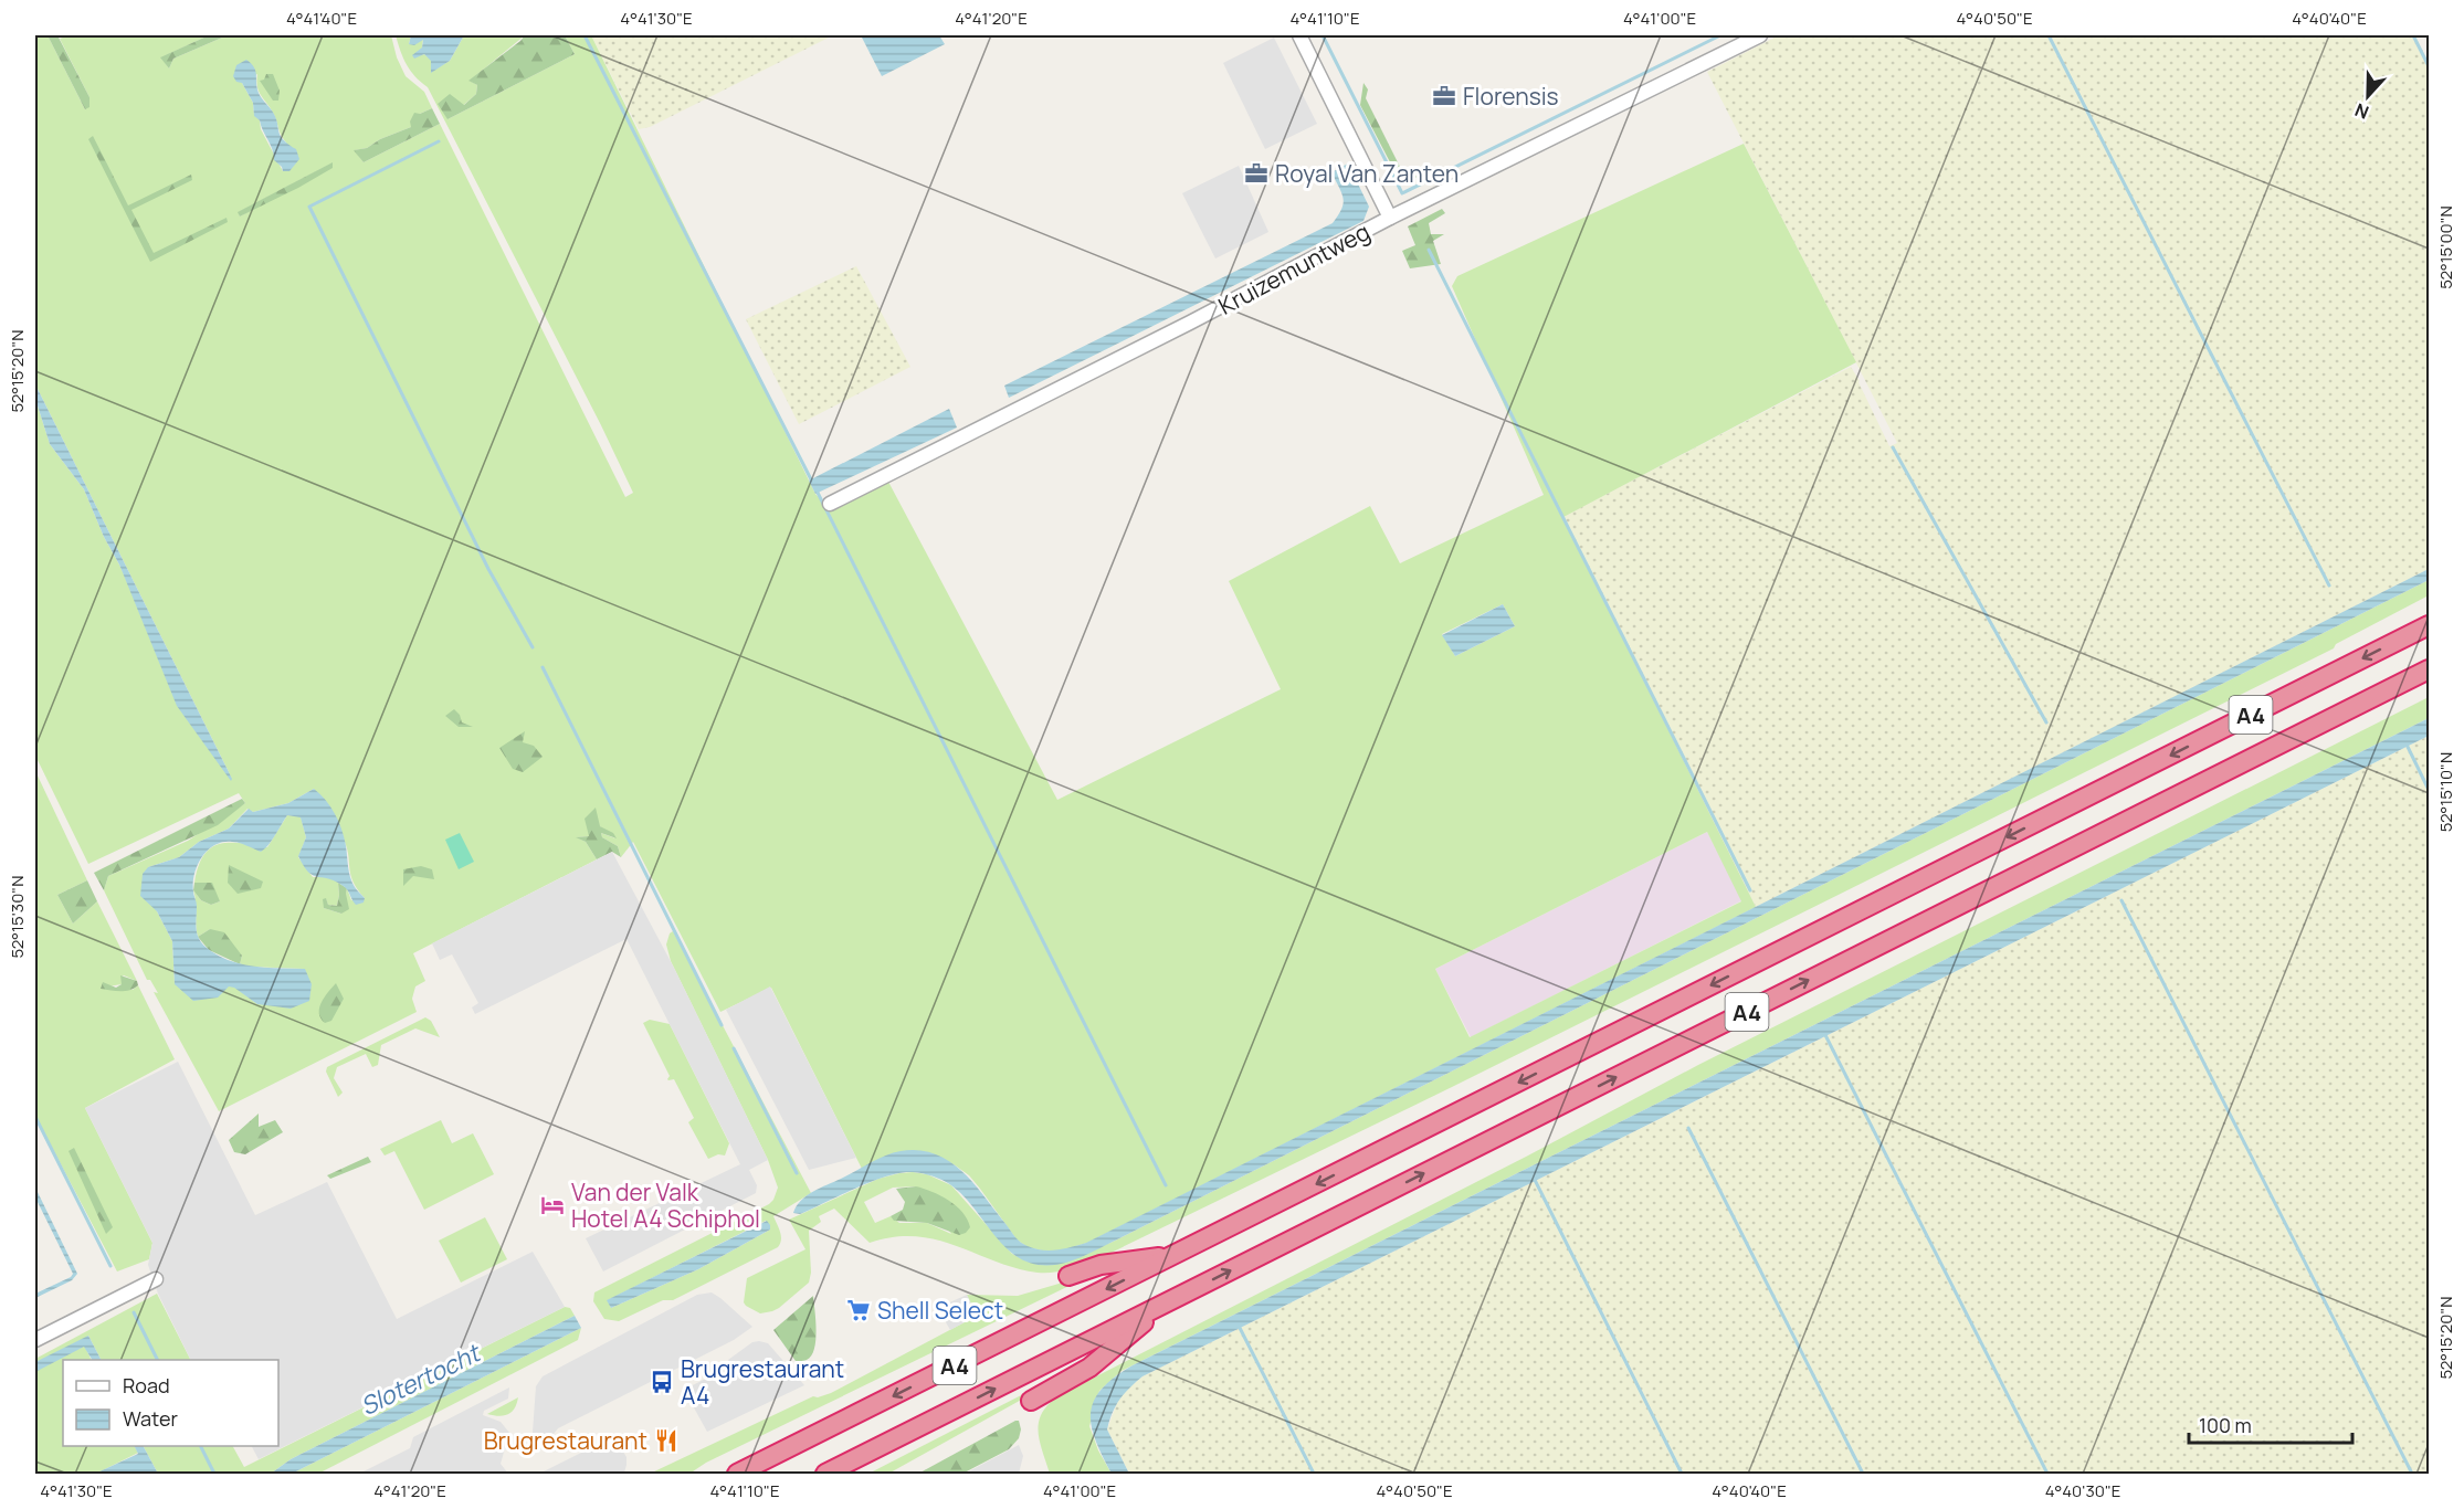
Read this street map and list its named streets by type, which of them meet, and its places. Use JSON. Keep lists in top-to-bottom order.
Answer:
{
  "streets": {
    "highway": ["A4"],
    "street": ["Kruizemuntweg"]
  },
  "water": ["Slotertocht"],
  "places": {
    "office": ["Florensis", "Royal Van Zanten"],
    "hotel": ["Van der Valk Hotel A4 Schiphol"],
    "supermarket": ["Shell Select"],
    "bus stop": ["Brugrestaurant A4"],
    "restaurant": ["Brugrestaurant"]
  },
  "legend": ["Road", "Water"],
  "scale_bar": "100 m",
  "north": "bottom",
  "coordinates": [
    "4°41'40\"E",
    "4°41'30\"E",
    "4°41'20\"E",
    "4°41'10\"E",
    "4°41'00\"E",
    "4°40'50\"E",
    "4°40'40\"E",
    "52°15'00\"N",
    "52°15'20\"N",
    "52°15'10\"N",
    "52°15'30\"N",
    "4°40'30\"E"
  ]
}
